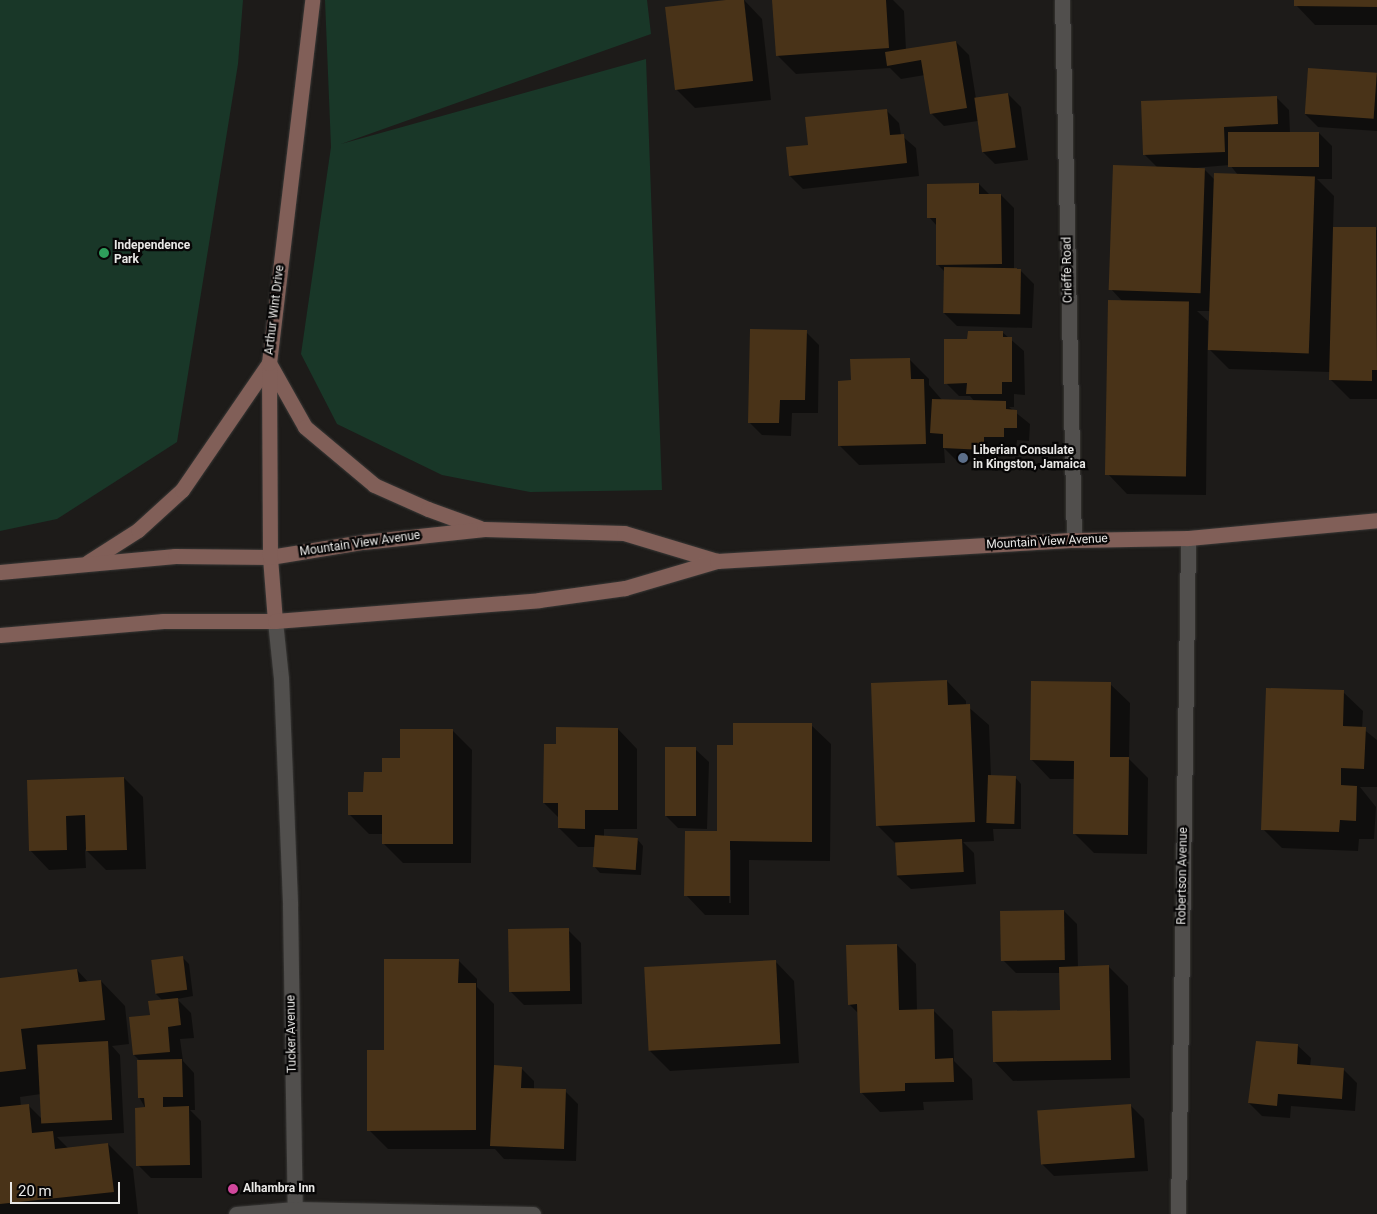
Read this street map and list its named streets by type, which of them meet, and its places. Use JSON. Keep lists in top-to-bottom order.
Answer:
{
  "streets": {
    "main road": ["Arthur Wint Drive", "Mountain View Avenue"],
    "street": ["Crieffe Road", "Robertson Avenue", "Tucker Avenue"]
  },
  "crossings": [
    ["Crieffe Road", "Mountain View Avenue"],
    ["Arthur Wint Drive", "Mountain View Avenue"],
    ["Arthur Wint Drive", "Tucker Avenue"],
    ["Mountain View Avenue", "Robertson Avenue"],
    ["Mountain View Avenue", "Tucker Avenue"]
  ],
  "places": ["Independence Park", "Liberian Consulate in Kingston, Jamaica", "Alhambra Inn"],
  "scale_bar": "20 m"
}
